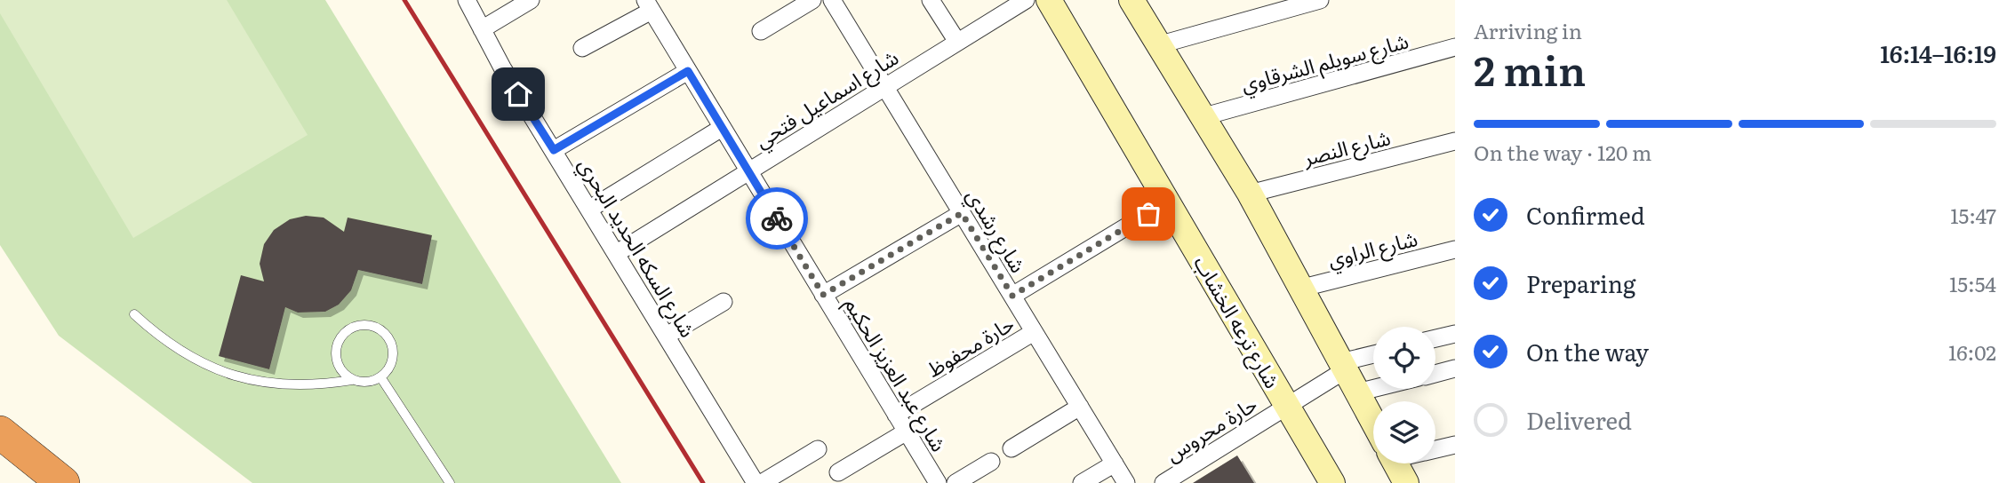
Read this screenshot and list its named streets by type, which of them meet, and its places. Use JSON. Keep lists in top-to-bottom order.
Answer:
{
  "streets": {
    "street": [
      "شارع سويلم الشرقاوي",
      "شارع اسماعيل فتحي",
      "شارع النصر",
      "شارع رشدي",
      "شارع السكه الحديد البحري",
      "شارع الراوي",
      "شارع ترعه الخشاب",
      "حارة محفوظ",
      "شارع عبد العزيز الحكيم",
      "حارة محروس"
    ]
  },
  "crossings": [
    ["شارع اسماعيل فتحي", "شارع رشدي"],
    ["شارع اسماعيل فتحي", "شارع السكه الحديد البحري"],
    ["شارع اسماعيل فتحي", "شارع عبد العزيز الحكيم"],
    ["شارع رشدي", "حارة محفوظ"],
    ["شارع ترعه الخشاب", "حارة محروس"],
    ["حارة محفوظ", "شارع عبد العزيز الحكيم"]
  ],
  "page": {
    "heading": ["2 min", "Arriving in", "16:14–16:19"],
    "bar": "On the way · 120 m",
    "list": [
      ["Confirmed", "15:47"],
      ["Preparing", "15:54"],
      ["On the way", "16:02"],
      "Delivered"
    ]
  }
}
